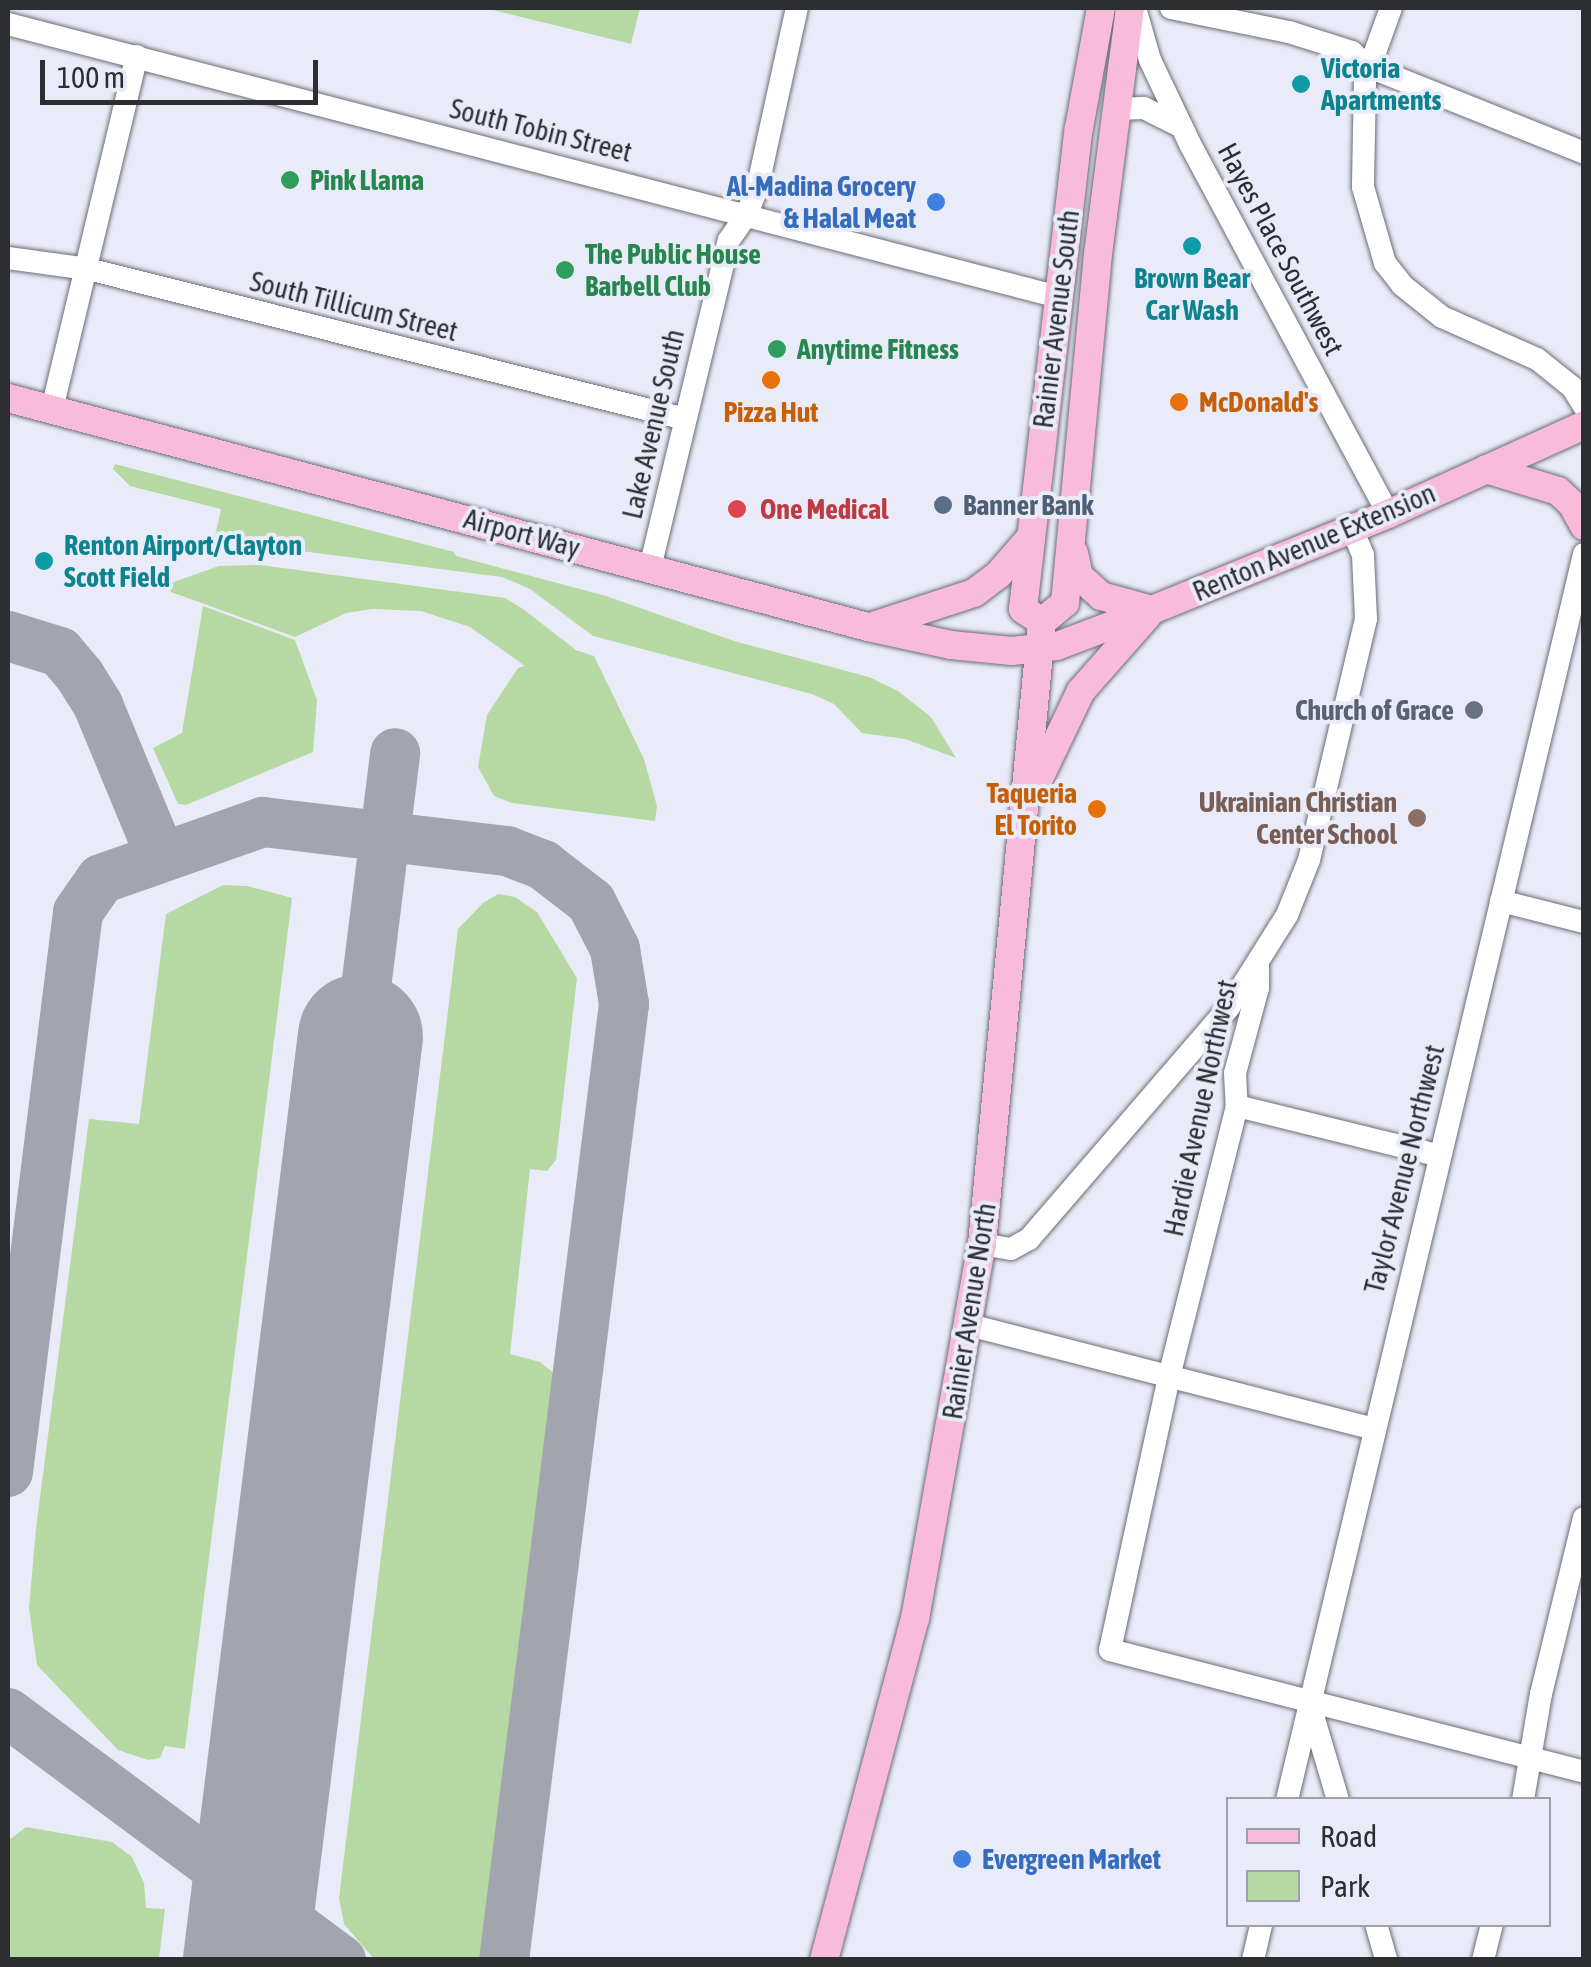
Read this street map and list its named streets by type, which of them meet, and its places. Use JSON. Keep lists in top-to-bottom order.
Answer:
{
  "streets": {
    "main road": [
      "Rainier Avenue South",
      "Airport Way",
      "Renton Avenue Extension",
      "Rainier Avenue North"
    ],
    "street": [
      "South Tobin Street",
      "Hayes Place Southwest",
      "South Tillicum Street",
      "Lake Avenue South",
      "Hardie Avenue Northwest",
      "Taylor Avenue Northwest"
    ]
  },
  "crossings": [
    ["South Tobin Street", "Rainier Avenue South"],
    ["South Tobin Street", "Lake Avenue South"],
    ["Hayes Place Southwest", "Rainier Avenue South"],
    ["Hayes Place Southwest", "Renton Avenue Extension"],
    ["South Tillicum Street", "Lake Avenue South"],
    ["Rainier Avenue South", "Airport Way"],
    ["Rainier Avenue South", "Renton Avenue Extension"],
    ["Rainier Avenue South", "Rainier Avenue North"],
    ["Lake Avenue South", "Airport Way"],
    ["Airport Way", "Renton Avenue Extension"],
    ["Airport Way", "Rainier Avenue North"],
    ["Renton Avenue Extension", "Hardie Avenue Northwest"],
    ["Renton Avenue Extension", "Rainier Avenue North"],
    ["Hardie Avenue Northwest", "Taylor Avenue Northwest"]
  ],
  "places": [
    "Victoria Apartments",
    "Pink Llama",
    "Al-Madina Grocery & Halal Meat",
    "Brown Bear Car Wash",
    "The Public House Barbell Club",
    "Anytime Fitness",
    "Pizza Hut",
    "McDonald's",
    "Banner Bank",
    "One Medical",
    "Renton Airport/Clayton Scott Field",
    "Church of Grace",
    "Taqueria El Torito",
    "Ukrainian Christian Center School",
    "Evergreen Market"
  ],
  "legend": ["Road", "Park"],
  "scale_bar": "100 m"
}
